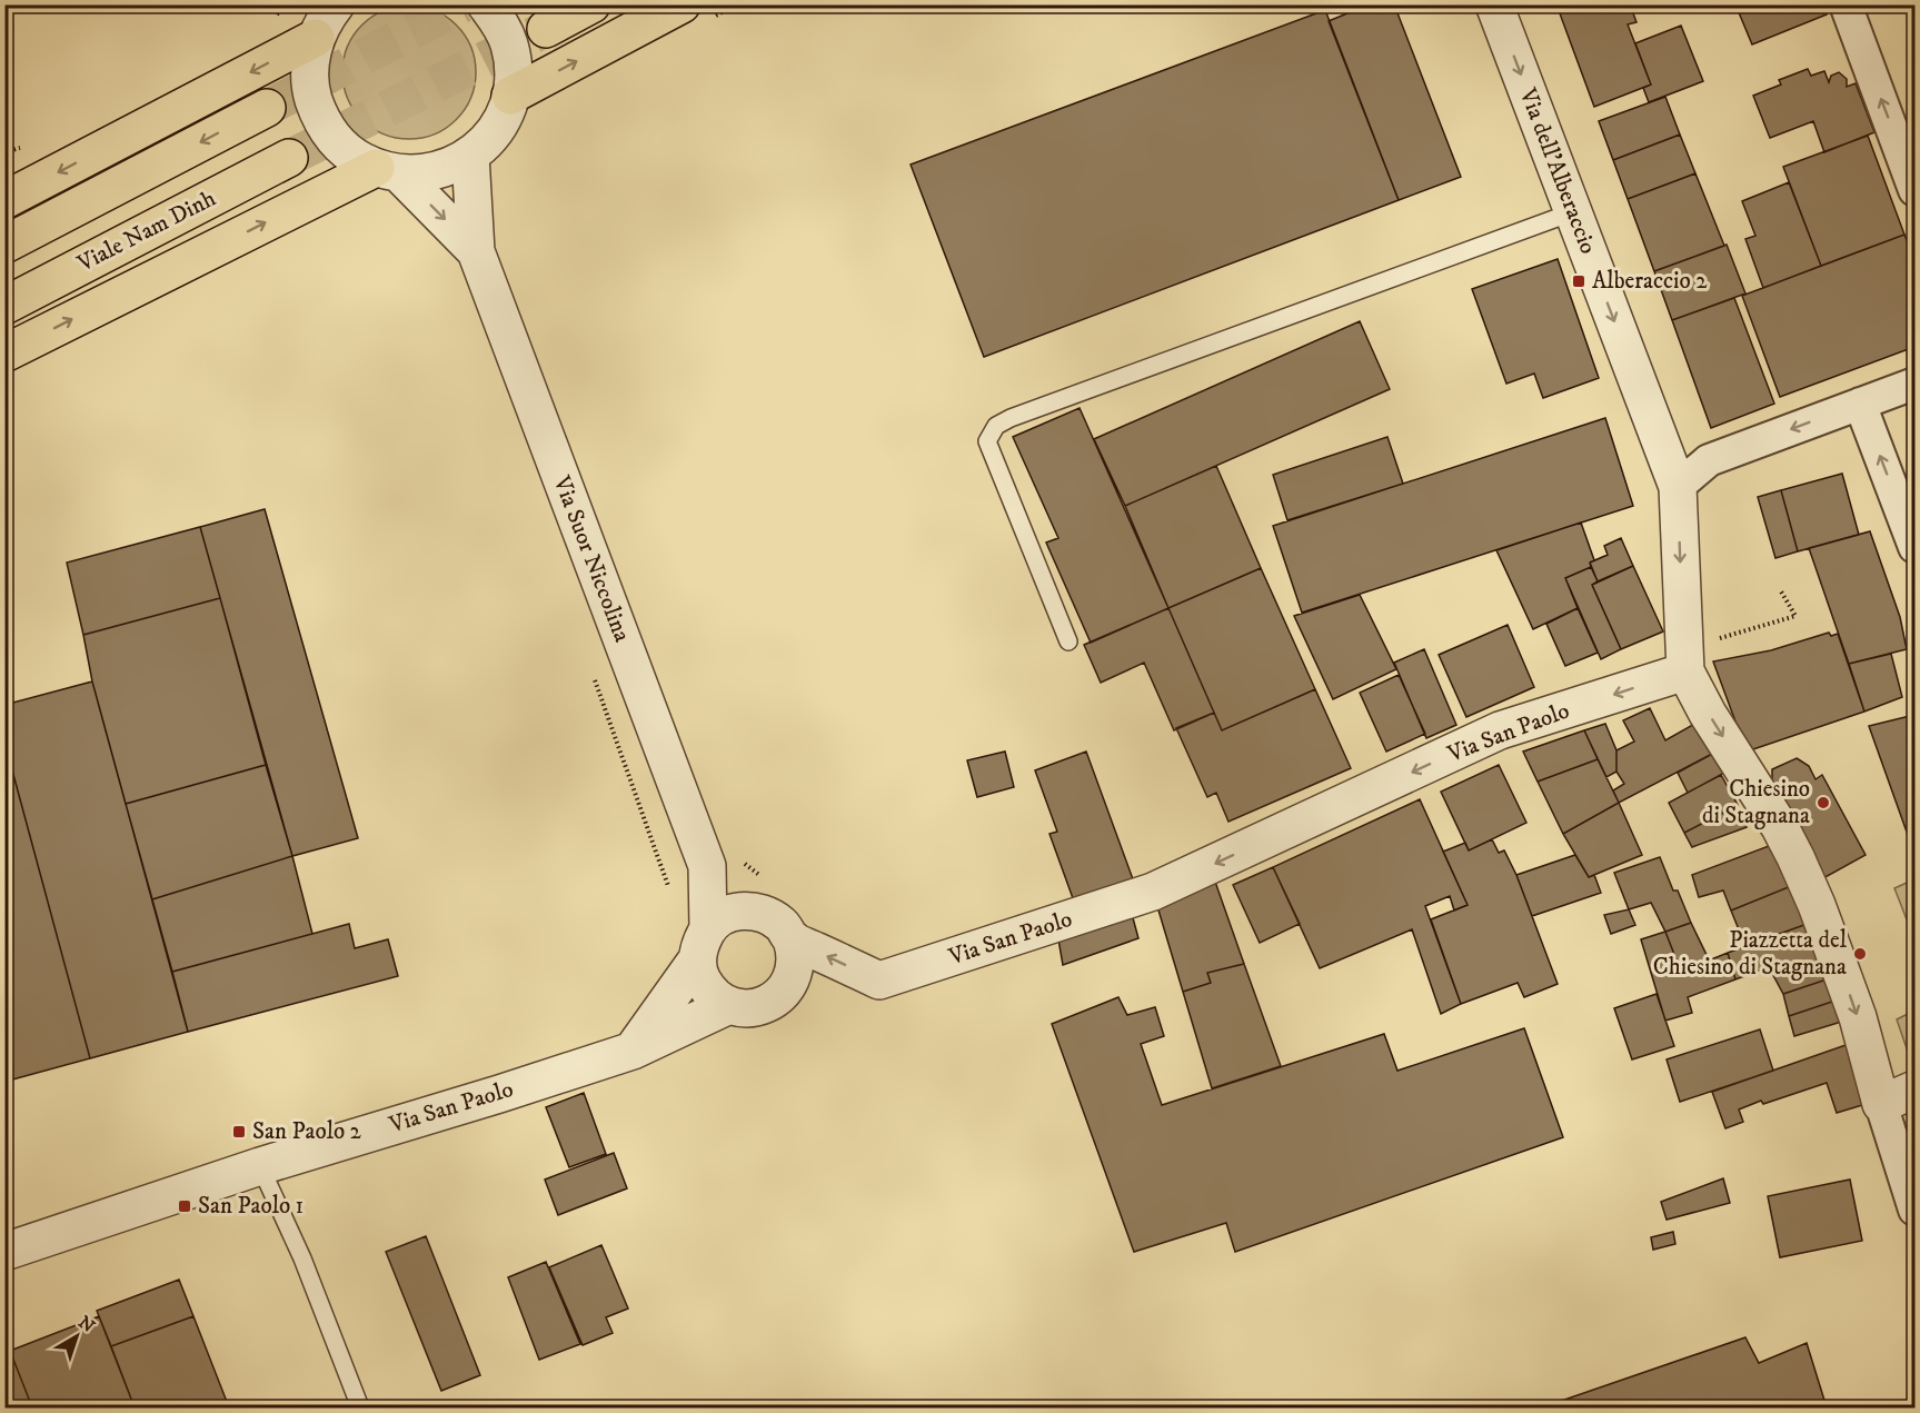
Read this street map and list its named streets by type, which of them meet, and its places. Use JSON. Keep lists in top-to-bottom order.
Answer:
{
  "streets": {
    "main road": ["Viale Nam Dinh"],
    "street": ["Via dell'Alberaccio", "Via Suor Niccolina", "Via San Paolo"]
  },
  "crossings": [
    ["Via dell'Alberaccio", "Via San Paolo"],
    ["Via Suor Niccolina", "Via San Paolo"]
  ],
  "one_way": ["Via San Paolo"],
  "places": {
    "transit": ["Alberaccio 2", "San Paolo 2", "San Paolo 1"],
    "other": ["Chiesino di Stagnana", "Piazzetta del Chiesino di Stagnana"]
  },
  "north": "top right"
}
